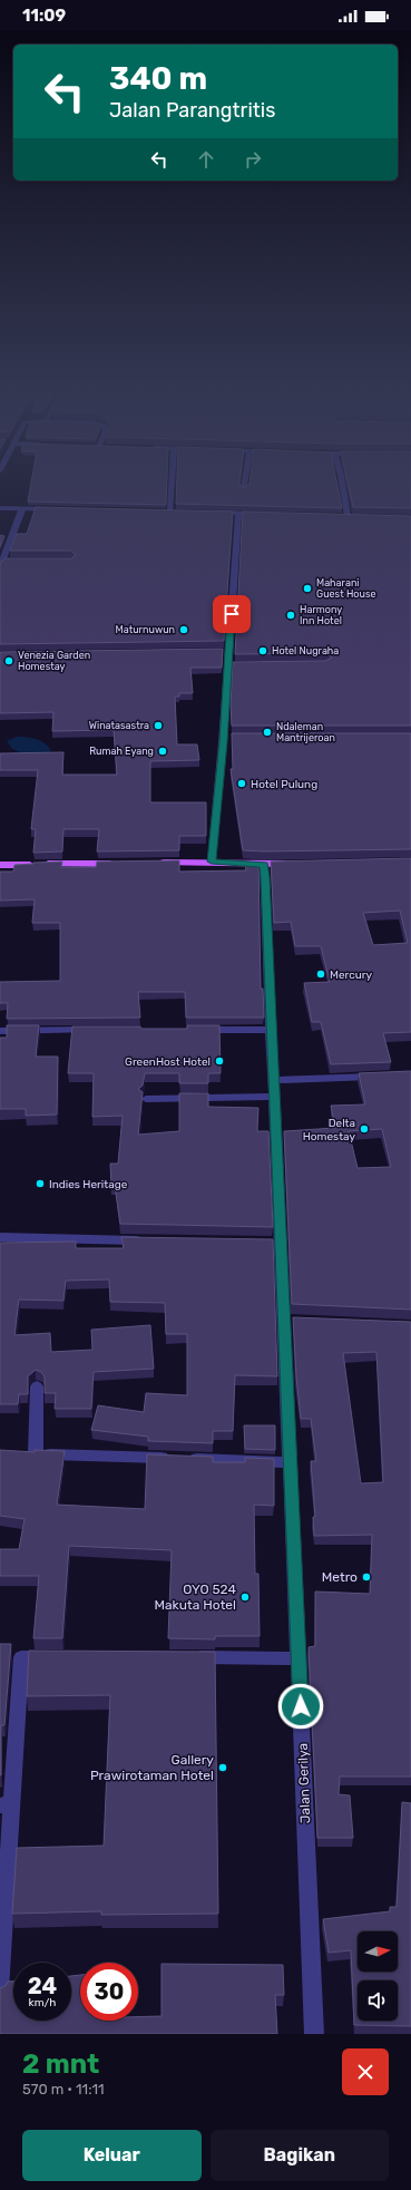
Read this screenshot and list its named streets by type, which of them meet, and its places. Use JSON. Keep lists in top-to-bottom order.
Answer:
{
  "streets": {
    "street": ["Jalan Gerilya"]
  },
  "places": [
    "Maharani Guest House",
    "Harmony Inn Hotel",
    "Maturnuwun",
    "Hotel Nugraha",
    "Venezia Garden Homestay",
    "Winatasastra",
    "Ndaleman Mantrijeroan",
    "Rumah Eyang",
    "Hotel Pulung",
    "Mercury",
    "GreenHost Hotel",
    "Delta Homestay",
    "Indies Heritage",
    "Metro",
    "OYO 524 Makuta Hotel",
    "Gallery Prawirotaman Hotel"
  ],
  "north": "right",
  "page": {
    "status": "11:09",
    "turn": ["340 m", "Jalan Parangtritis"],
    "speed": "24 km/h",
    "limit": "30",
    "heading": ["2 mnt", "570 m · 11:11"],
    "buttons": ["Keluar", "Bagikan"]
  }
}
